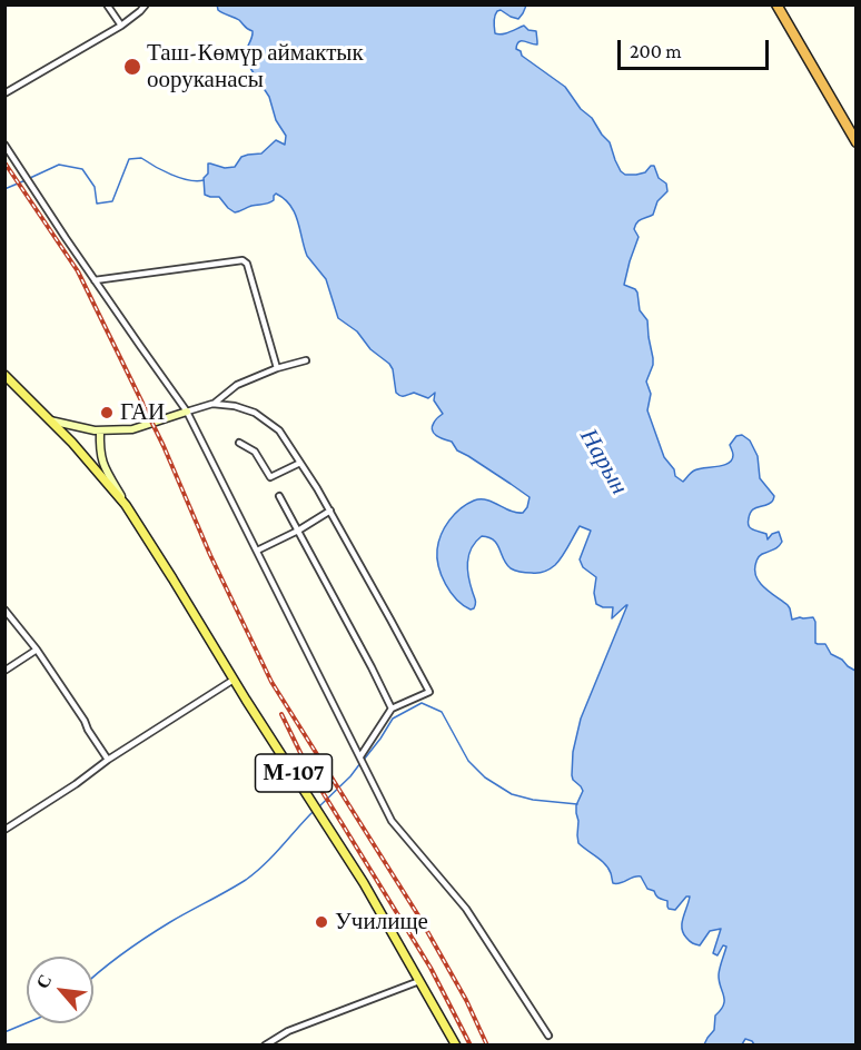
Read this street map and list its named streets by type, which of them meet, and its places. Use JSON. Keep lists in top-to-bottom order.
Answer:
{
  "streets": {
    "main road": ["М-107"]
  },
  "water": ["Нарын"],
  "places": ["Таш-Көмүр аймактык ооруканасы", "ГАИ", "Училище"],
  "scale_bar": "200 m",
  "north": "top left"
}
